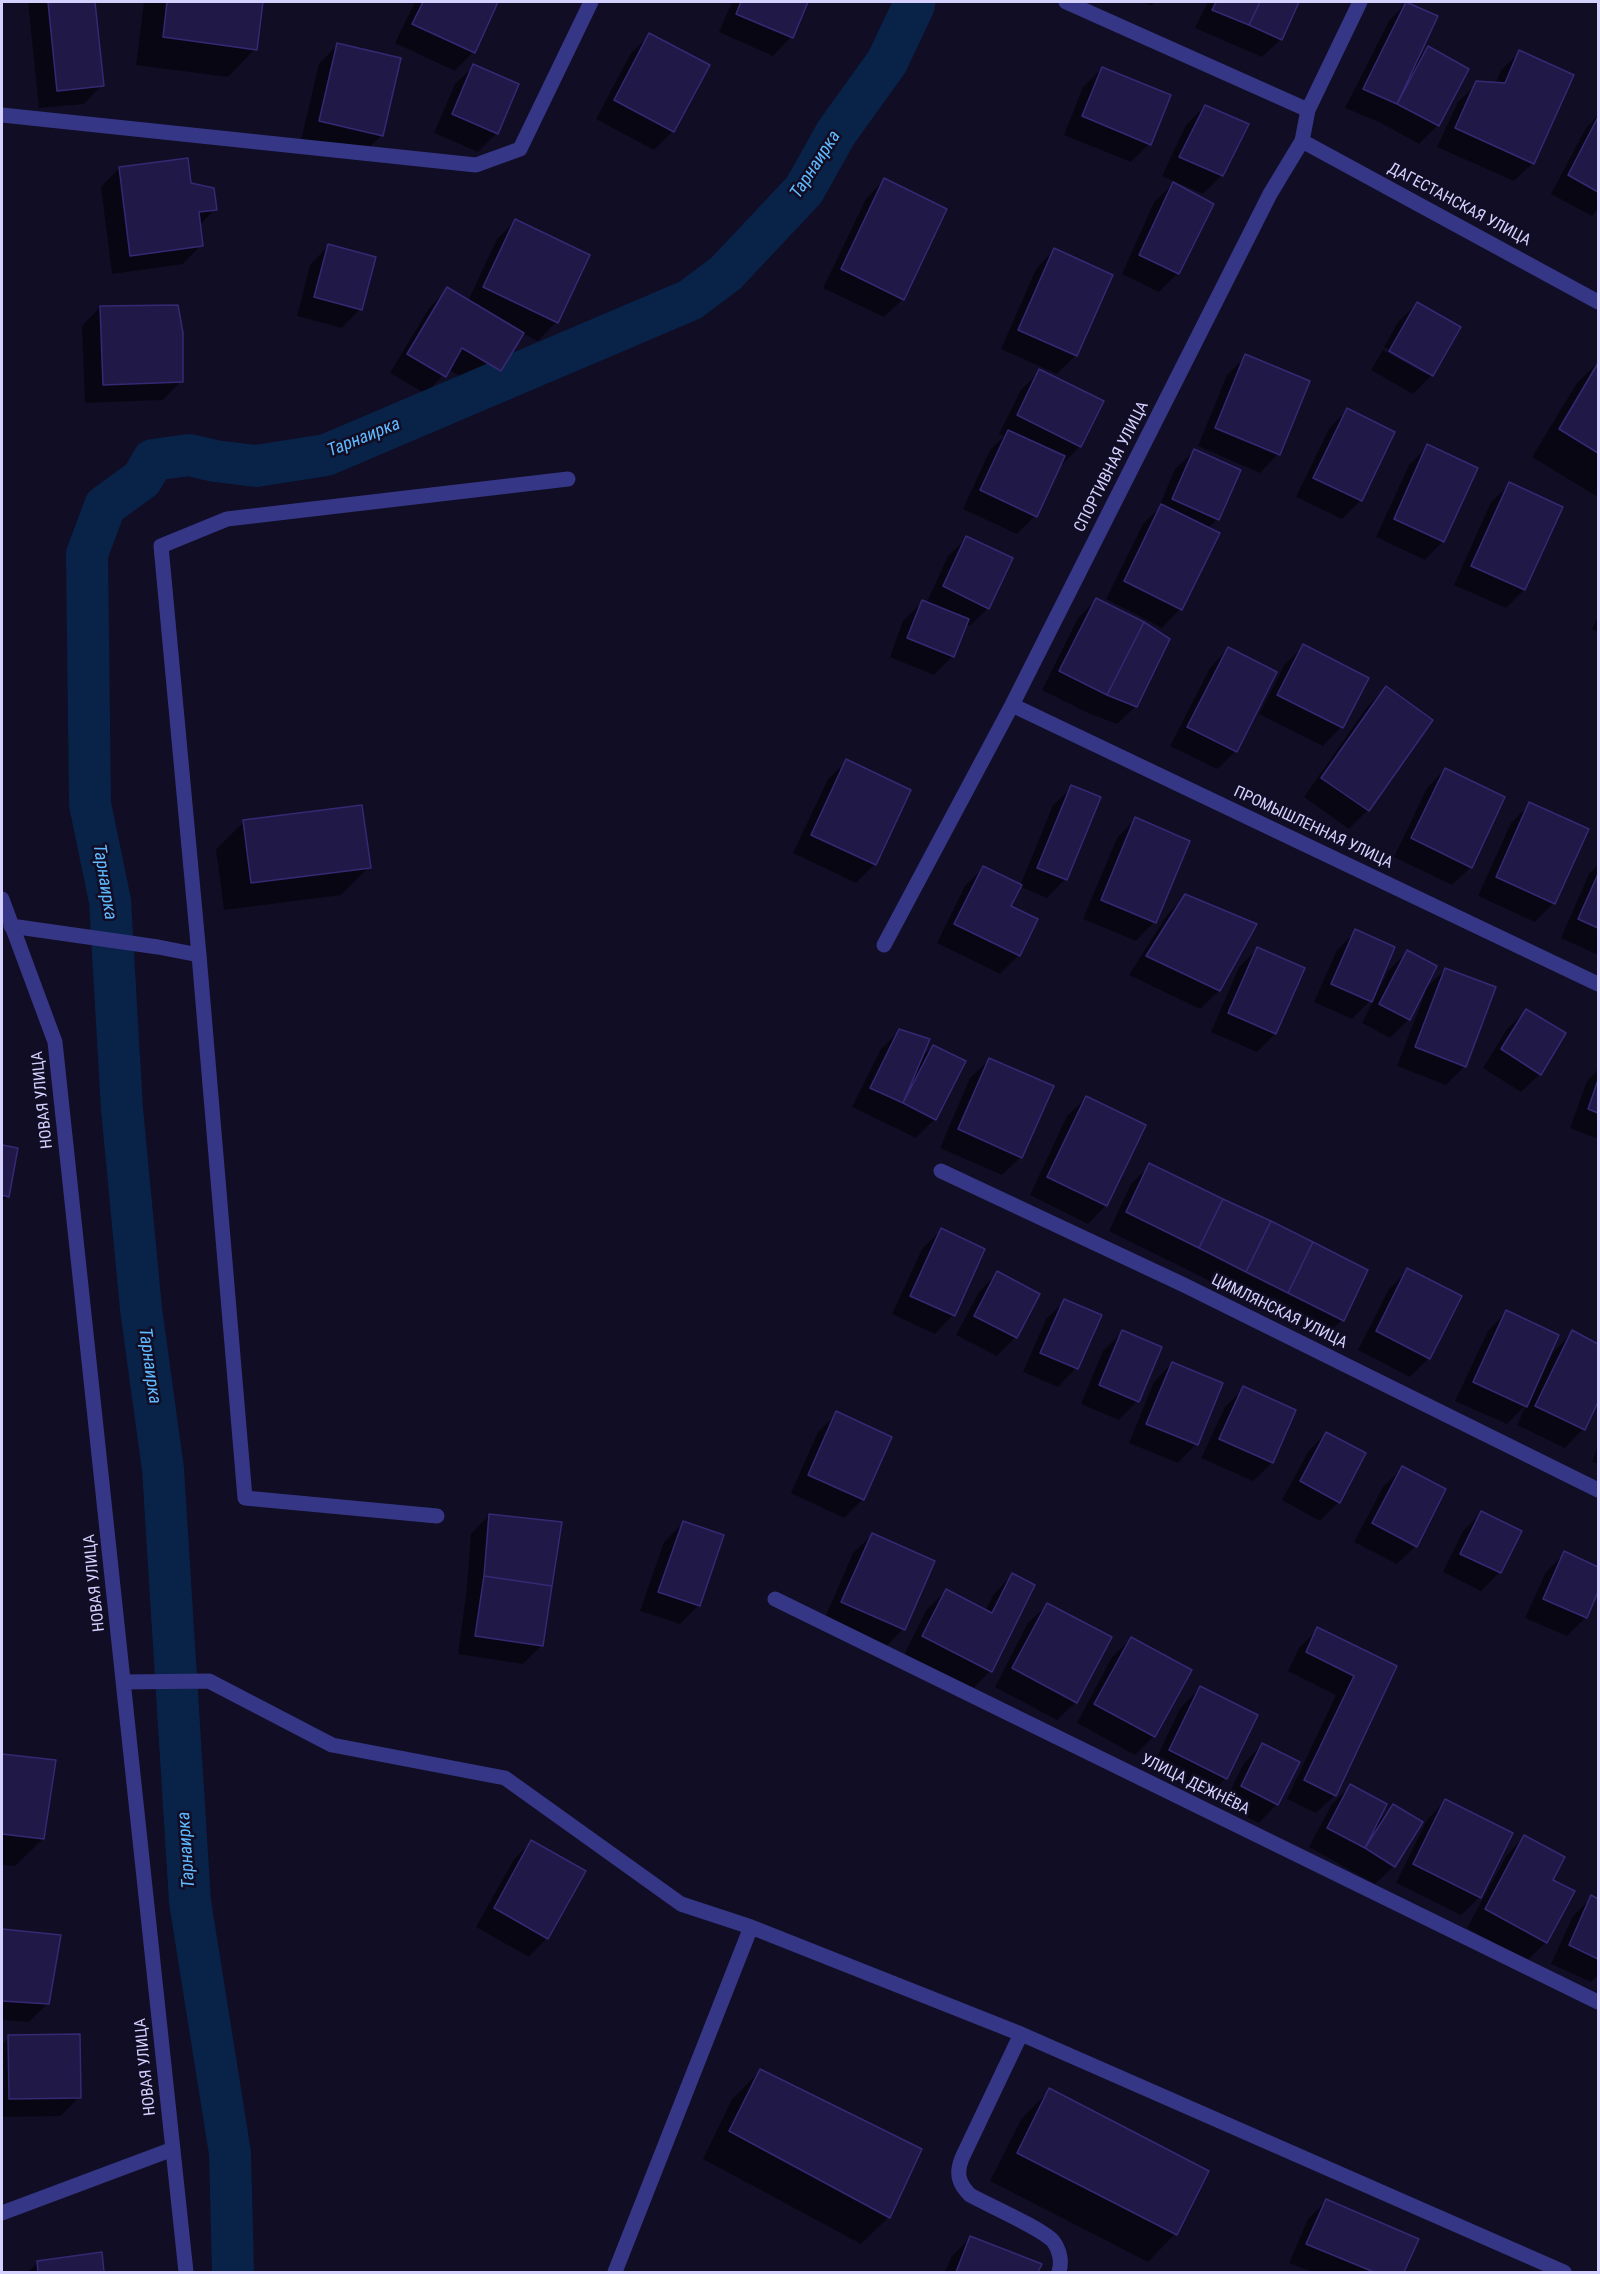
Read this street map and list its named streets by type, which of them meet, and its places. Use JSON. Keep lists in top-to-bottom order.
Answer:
{
  "streets": {
    "street": [
      "ДАГЕСТАНСКАЯ УЛИЦА",
      "СПОРТИВНАЯ УЛИЦА",
      "ПРОМЫШЛЕННАЯ УЛИЦА",
      "НОВАЯ УЛИЦА",
      "ЦИМЛЯНСКАЯ УЛИЦА",
      "УЛИЦА ДЕЖНЁВА"
    ]
  },
  "crossings": [
    ["ДАГЕСТАНСКАЯ УЛИЦА", "СПОРТИВНАЯ УЛИЦА"],
    ["СПОРТИВНАЯ УЛИЦА", "ПРОМЫШЛЕННАЯ УЛИЦА"]
  ],
  "water": ["Тарнаирка"]
}
